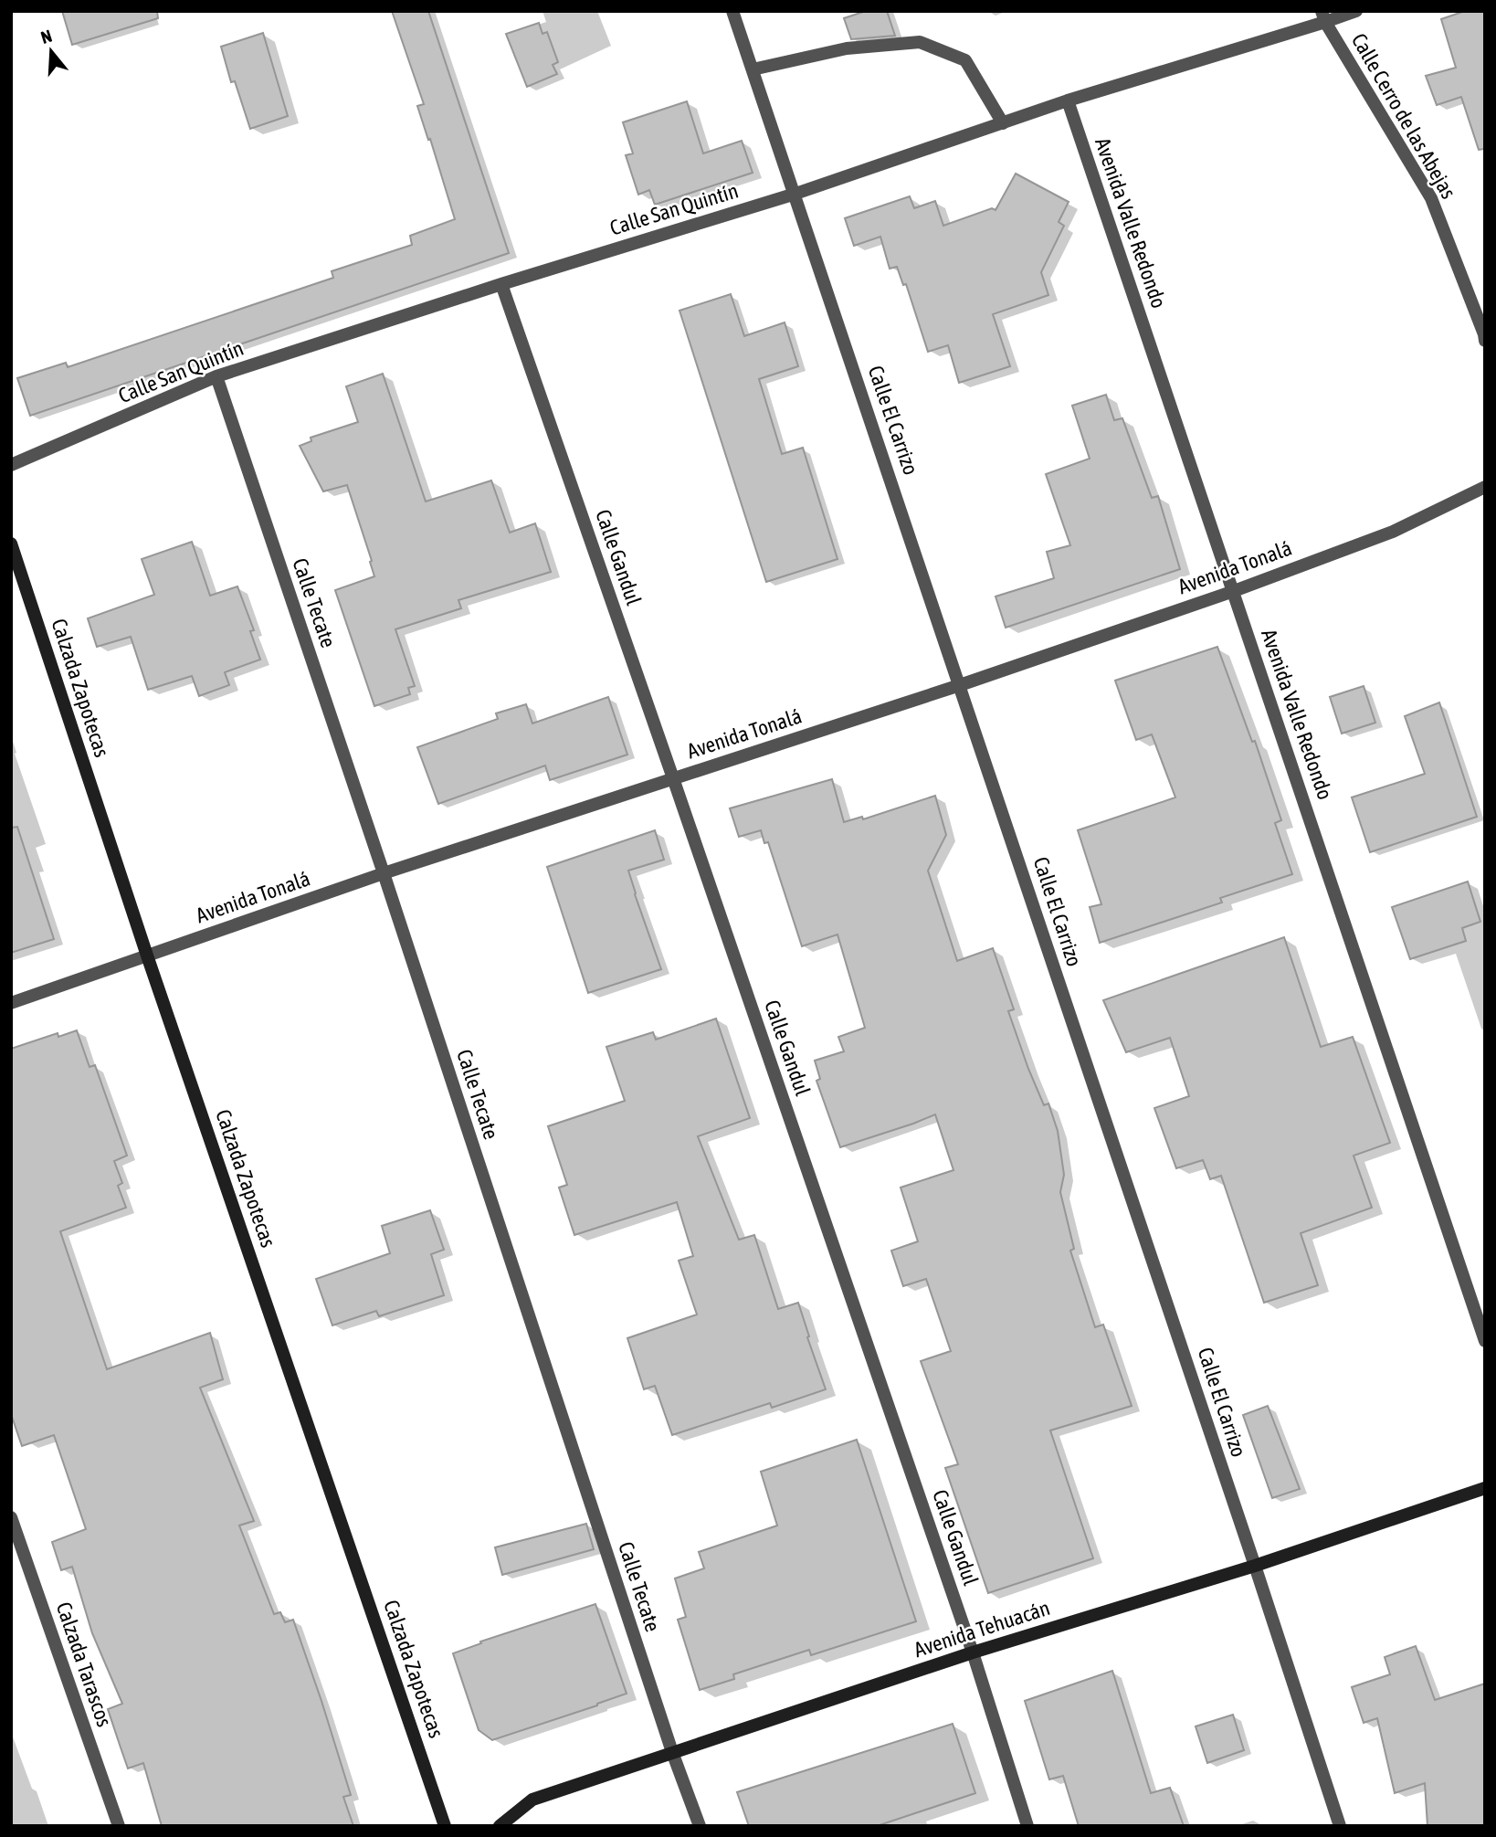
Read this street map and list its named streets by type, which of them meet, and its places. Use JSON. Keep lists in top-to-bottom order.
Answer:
{
  "streets": {
    "street": [
      "Calle Cerro de las Abejas",
      "Calle San Quintín",
      "Avenida Valle Redondo",
      "Calle El Carrizo",
      "Calle Gandul",
      "Avenida Tonalá",
      "Calle Tecate",
      "Calzada Zapotecas",
      "Avenida Tehuacán",
      "Calzada Tarascos"
    ]
  },
  "crossings": [
    ["Calle Cerro de las Abejas", "Calle San Quintín"],
    ["Calle San Quintín", "Avenida Valle Redondo"],
    ["Calle San Quintín", "Calle El Carrizo"],
    ["Calle San Quintín", "Calle Gandul"],
    ["Calle San Quintín", "Calle Tecate"],
    ["Avenida Valle Redondo", "Avenida Tonalá"],
    ["Calle El Carrizo", "Avenida Tonalá"],
    ["Calle El Carrizo", "Avenida Tehuacán"],
    ["Calle Gandul", "Avenida Tonalá"],
    ["Calle Gandul", "Avenida Tehuacán"],
    ["Avenida Tonalá", "Calle Tecate"],
    ["Avenida Tonalá", "Calzada Zapotecas"],
    ["Calle Tecate", "Avenida Tehuacán"]
  ],
  "north": "top"
}
